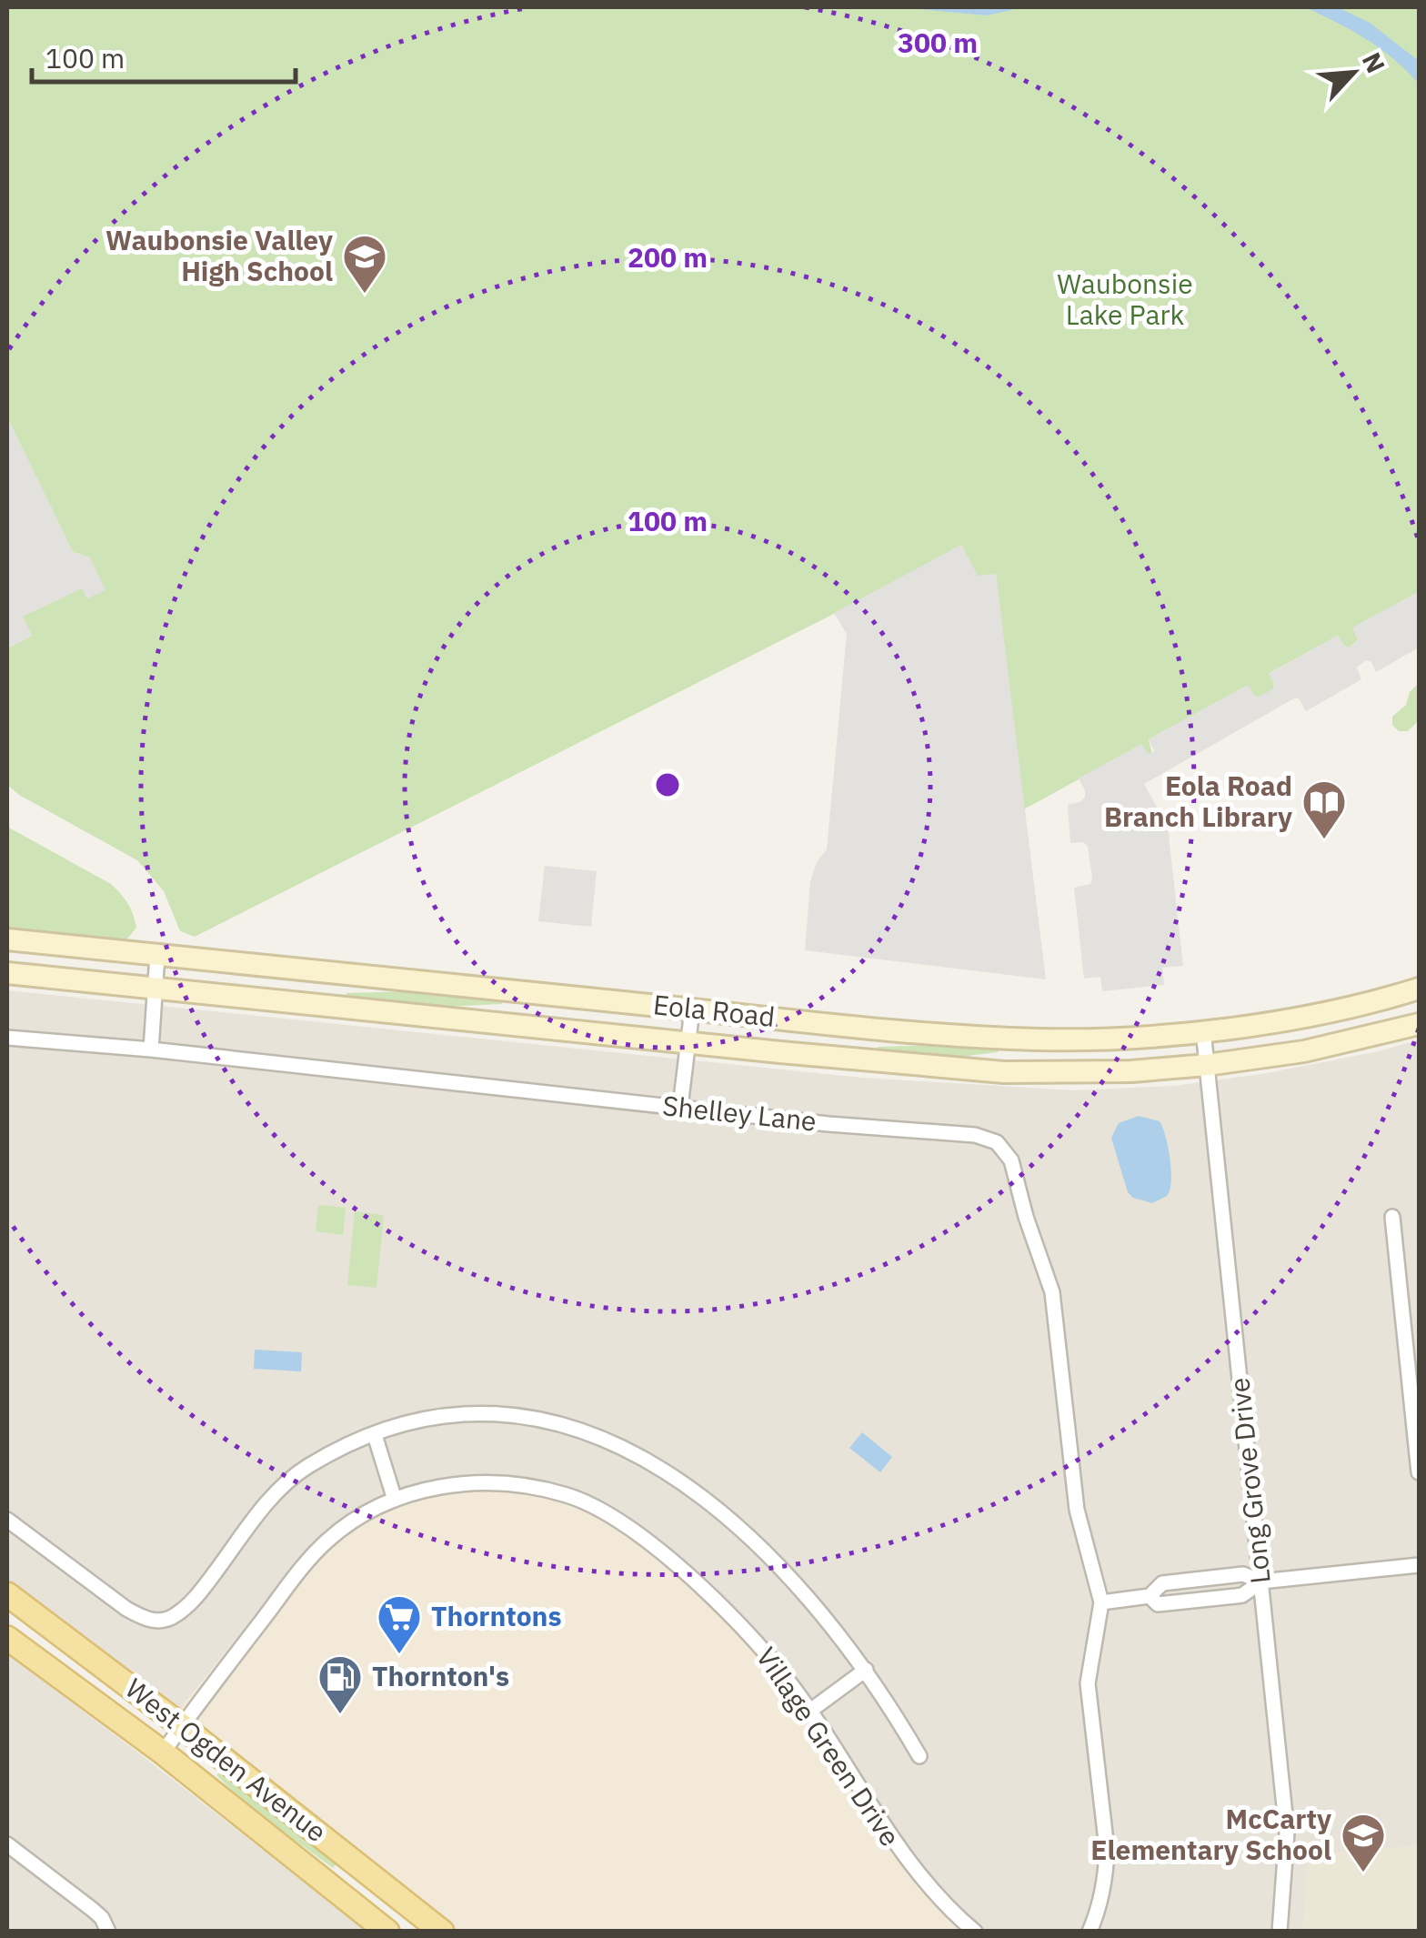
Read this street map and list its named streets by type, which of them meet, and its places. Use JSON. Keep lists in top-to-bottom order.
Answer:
{
  "streets": {
    "main road": ["Eola Road", "West Ogden Avenue"],
    "street": ["Shelley Lane", "Long Grove Drive", "Village Green Drive"]
  },
  "crossings": [
    ["Eola Road", "Long Grove Drive"],
    ["Village Green Drive", "West Ogden Avenue"]
  ],
  "parks": ["Waubonsie Lake Park"],
  "places": {
    "school or university": ["Waubonsie Valley High School", "McCarty Elementary School"],
    "library": ["Eola Road Branch Library"],
    "supermarket": ["Thorntons"],
    "fuel station": ["Thornton's"]
  },
  "scale_bar": "100 m",
  "north": "top right",
  "rings": ["300 m", "200 m", "100 m"]
}
